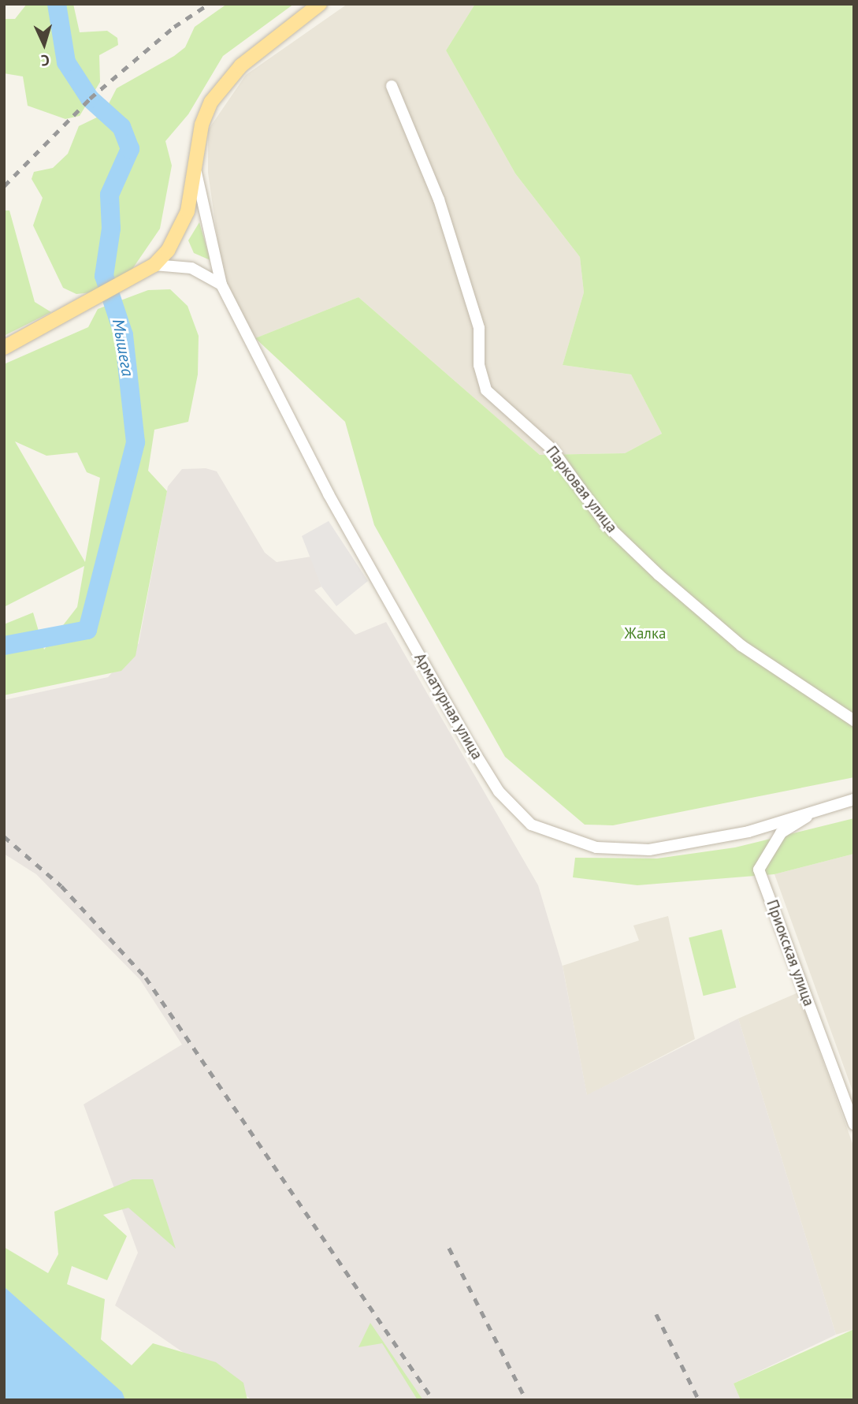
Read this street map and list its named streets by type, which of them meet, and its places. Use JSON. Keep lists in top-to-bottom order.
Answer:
{
  "streets": {
    "street": ["Парковая улица", "Арматурная улица", "Приокская улица"]
  },
  "crossings": [
    ["Арматурная улица", "Приокская улица"]
  ],
  "water": ["Мышега"],
  "parks": ["Жалка"],
  "north": "bottom"
}
